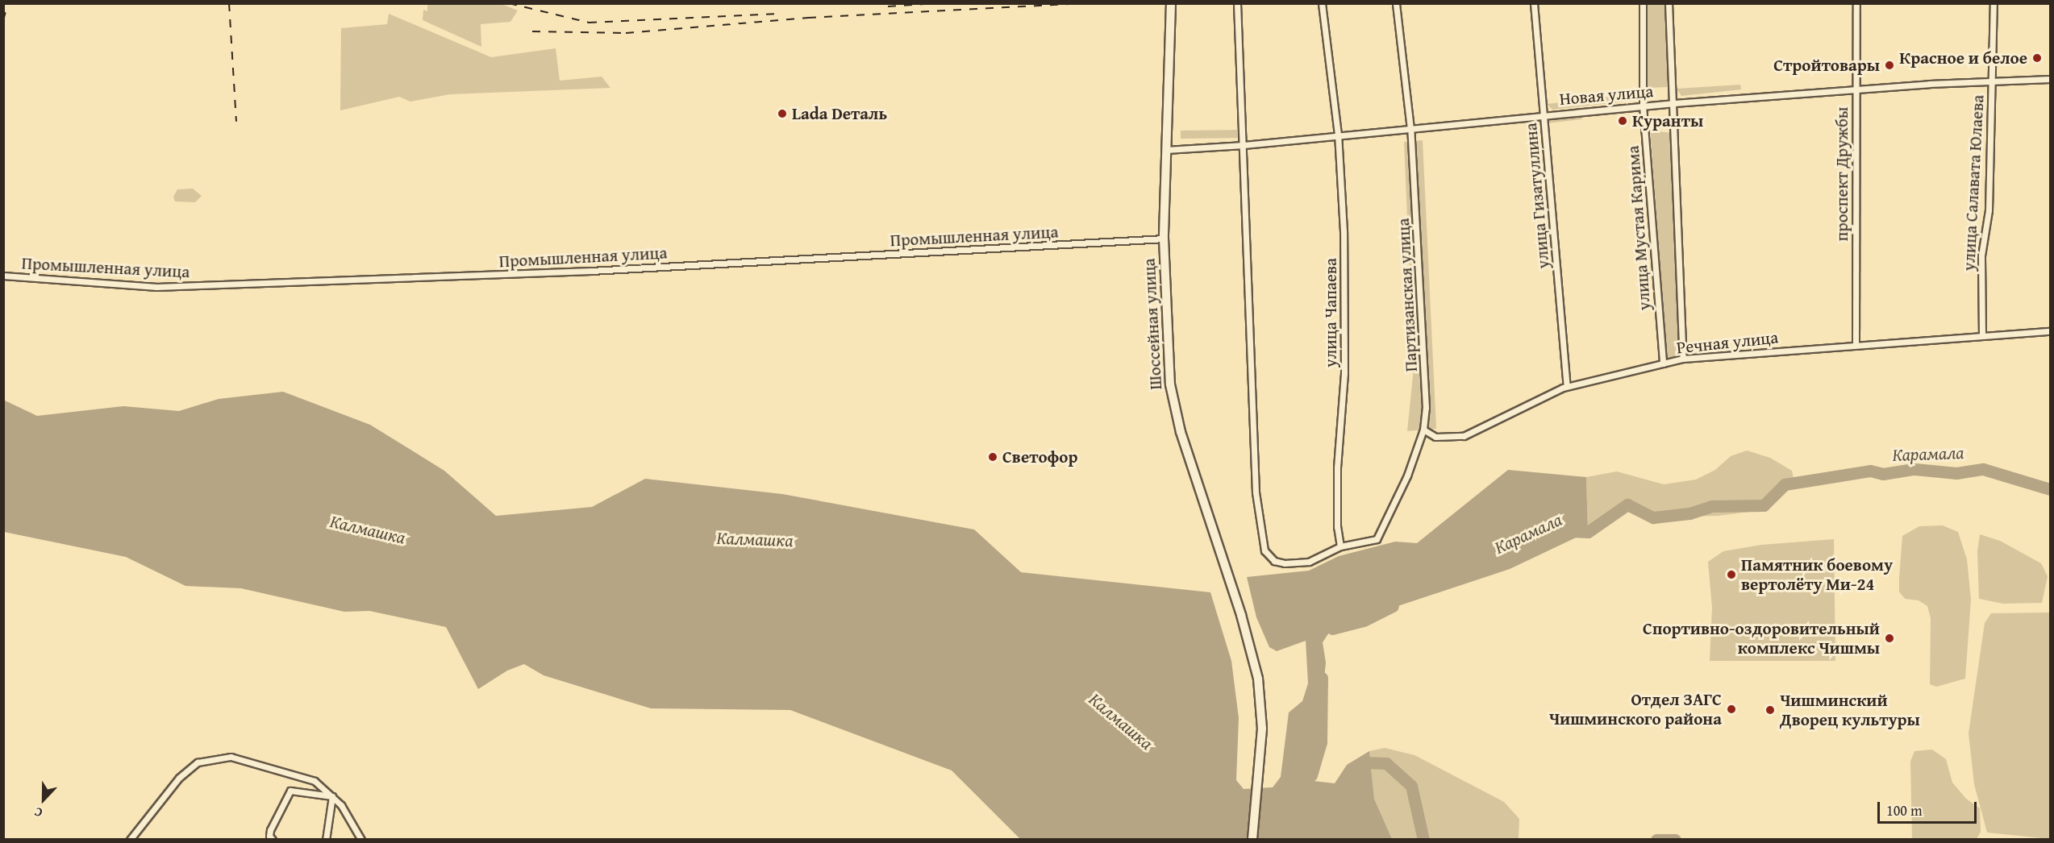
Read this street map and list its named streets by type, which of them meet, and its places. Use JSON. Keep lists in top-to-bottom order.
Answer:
{
  "streets": {
    "main road": ["Шоссейная улица"],
    "street": [
      "Новая улица",
      "проспект Дружбы",
      "улица Салавата Юлаева",
      "улица Гизатуллина",
      "улица Мустая Карима",
      "Промышленная улица",
      "Партизанская улица",
      "улица Чапаева",
      "Речная улица"
    ]
  },
  "crossings": [
    ["Новая улица", "проспект Дружбы"],
    ["Новая улица", "улица Салавата Юлаева"],
    ["Новая улица", "улица Гизатуллина"],
    ["Новая улица", "улица Мустая Карима"],
    ["Новая улица", "Партизанская улица"],
    ["Новая улица", "улица Чапаева"],
    ["Новая улица", "Шоссейная улица"],
    ["проспект Дружбы", "Речная улица"],
    ["улица Салавата Юлаева", "Речная улица"],
    ["улица Гизатуллина", "Речная улица"],
    ["улица Мустая Карима", "Речная улица"],
    ["Промышленная улица", "Шоссейная улица"],
    ["Партизанская улица", "улица Чапаева"],
    ["Партизанская улица", "Речная улица"]
  ],
  "water": ["Карамала", "Калмашка"],
  "places": [
    "Красное и белое",
    "Стройтовары",
    "Lada Dеталь",
    "Куранты",
    "Светофор",
    "Памятник боевому вертолёту Ми-24",
    "Спортивно-оздоровительный комплекс Чишмы",
    "Отдел ЗАГС Чишминского района",
    "Чишминский Дворец культуры"
  ],
  "scale_bar": "100 m",
  "north": "bottom"
}
